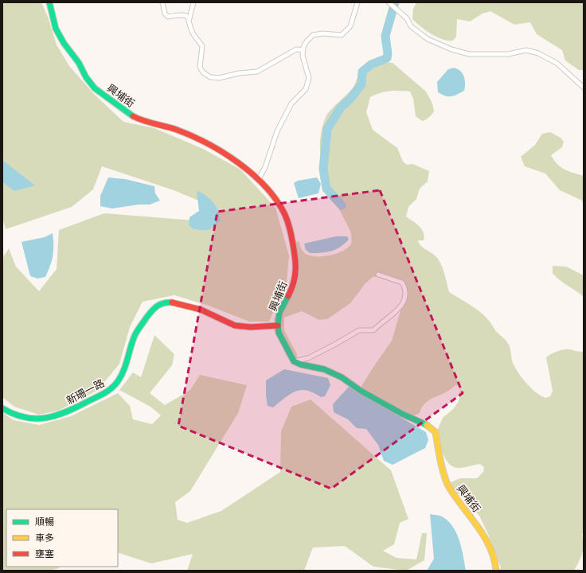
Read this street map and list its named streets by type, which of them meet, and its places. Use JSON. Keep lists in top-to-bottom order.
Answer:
{
  "streets": {
    "street": ["興埔街", "新珊一路"]
  },
  "crossings": [
    ["興埔街", "新珊一路"]
  ],
  "legend": ["順暢", "車多", "壅塞"]
}
